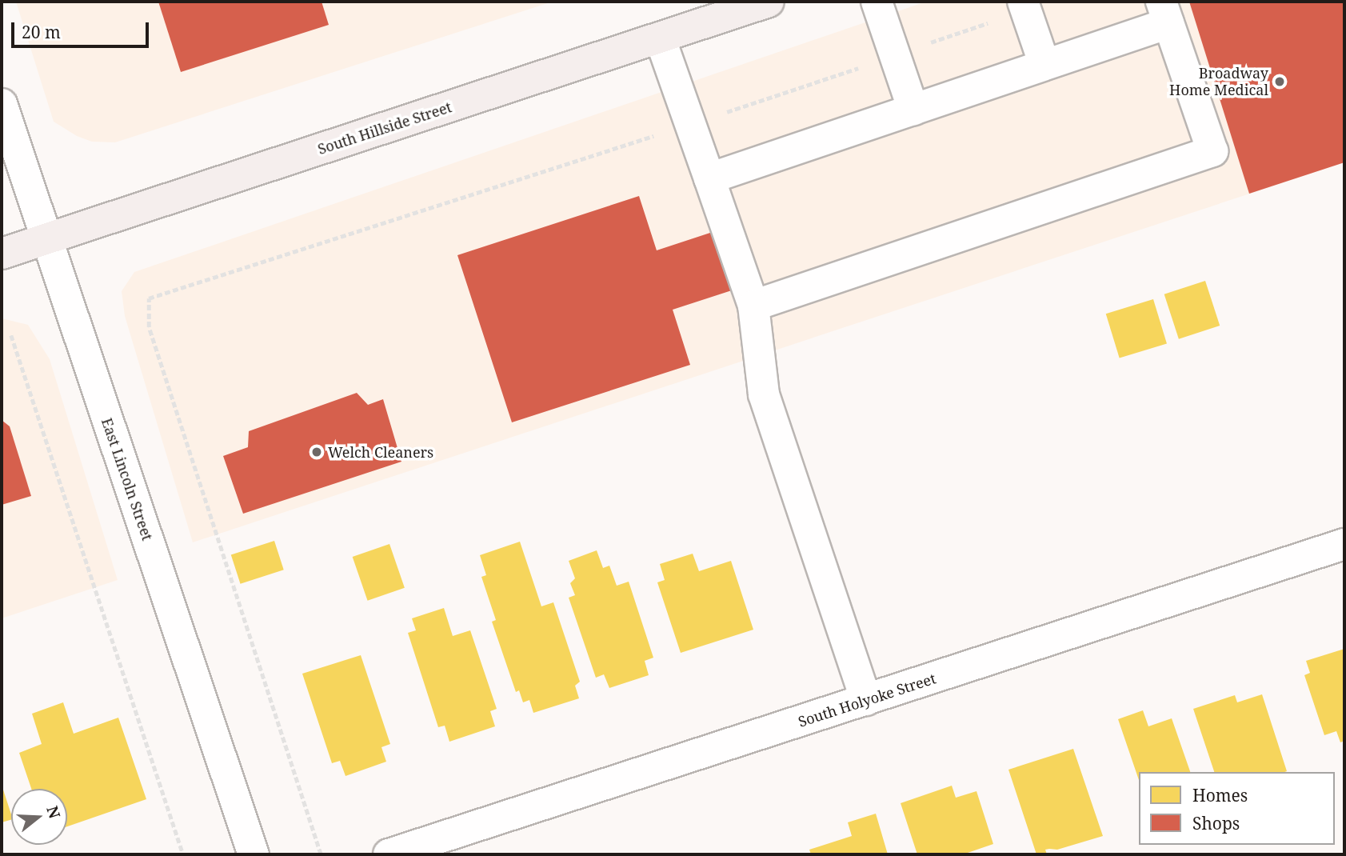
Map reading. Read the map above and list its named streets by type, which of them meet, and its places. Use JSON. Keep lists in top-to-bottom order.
{
  "streets": {
    "main road": ["South Hillside Street"],
    "street": ["East Lincoln Street", "South Holyoke Street"]
  },
  "crossings": [
    ["South Hillside Street", "East Lincoln Street"]
  ],
  "places": ["Broadway Home Medical", "Welch Cleaners"],
  "legend": ["Homes", "Shops"],
  "scale_bar": "20 m",
  "north": "right"
}
